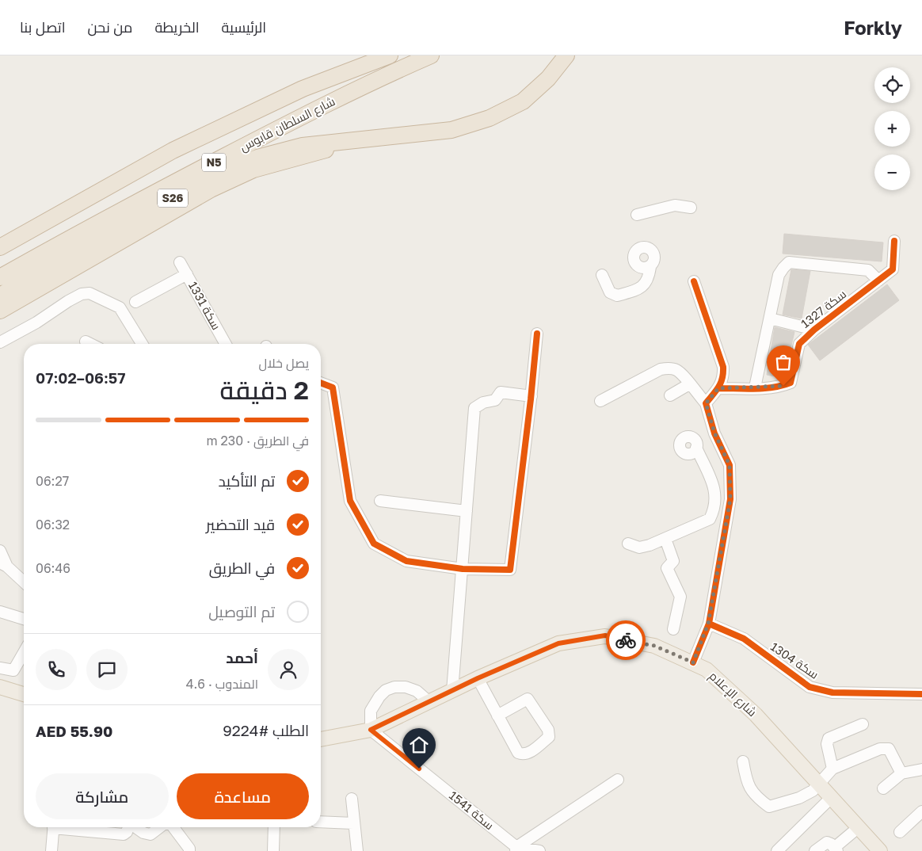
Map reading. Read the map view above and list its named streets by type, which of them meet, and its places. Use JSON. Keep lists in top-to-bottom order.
{
  "streets": {
    "highway": ["شارع السلطان قابوس", "N5", "S26"],
    "main road": ["شارع الإعلام"],
    "street": [
      "سكة 1331",
      "سكة 1327",
      "سكة 1304",
      "سكة 1541"
    ]
  },
  "crossings": [
    ["شارع الإعلام", "سكة 1541"]
  ],
  "page": {
    "header": "Forkly",
    "nav": [
      "الرئيسية",
      "الخريطة",
      "من نحن",
      "اتصل بنا"
    ],
    "map_buttons": ["+", "−"],
    "heading": ["2 دقيقة", "يصل خلال", "06:57–07:02"],
    "panel": [
      "أحمد",
      "المندوب · 4.6",
      "الطلب #9224",
      "AED 55.90"
    ],
    "bar": "في الطريق · 230 m",
    "list": [
      ["تم التأكيد", "06:27"],
      ["قيد التحضير", "06:32"],
      ["في الطريق", "06:46"],
      "تم التوصيل"
    ],
    "buttons": ["مساعدة", "مشاركة"]
  }
}
